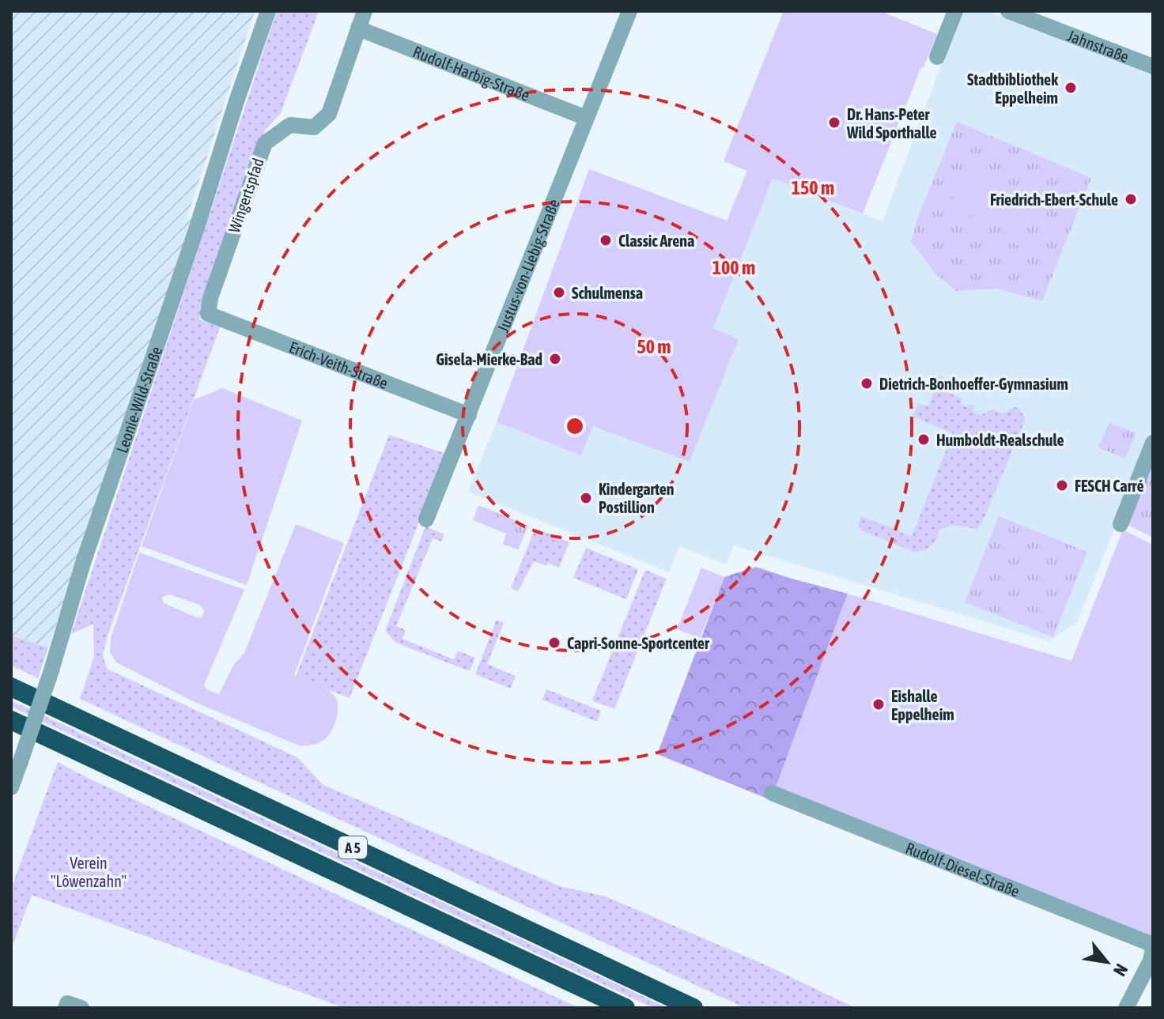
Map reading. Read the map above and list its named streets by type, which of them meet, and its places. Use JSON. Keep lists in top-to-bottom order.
{
  "streets": {
    "highway": ["A 5"],
    "street": [
      "Jahnstraße",
      "Rudolf-Harbig-Straße",
      "Wingertspfad",
      "Justus-von-Liebig-Straße",
      "Erich-Veith-Straße",
      "Leonie-Wild-Straße",
      "Rudolf-Diesel-Straße"
    ]
  },
  "crossings": [
    ["Rudolf-Harbig-Straße", "Wingertspfad"],
    ["Rudolf-Harbig-Straße", "Justus-von-Liebig-Straße"],
    ["Wingertspfad", "Erich-Veith-Straße"],
    ["Justus-von-Liebig-Straße", "Erich-Veith-Straße"]
  ],
  "parks": ["Verein \"Löwenzahn\""],
  "places": [
    "Stadtbibliothek Eppelheim",
    "Dr. Hans-Peter Wild Sporthalle",
    "Friedrich-Ebert-Schule",
    "Classic Arena",
    "Schulmensa",
    "Gisela-Mierke-Bad",
    "Dietrich-Bonhoeffer-Gymnasium",
    "Humboldt-Realschule",
    "FESCH Carré",
    "Kindergarten Postillion",
    "Capri-Sonne-Sportcenter",
    "Eishalle Eppelheim"
  ],
  "north": "bottom right",
  "rings": ["150 m", "100 m", "50 m"]
}
